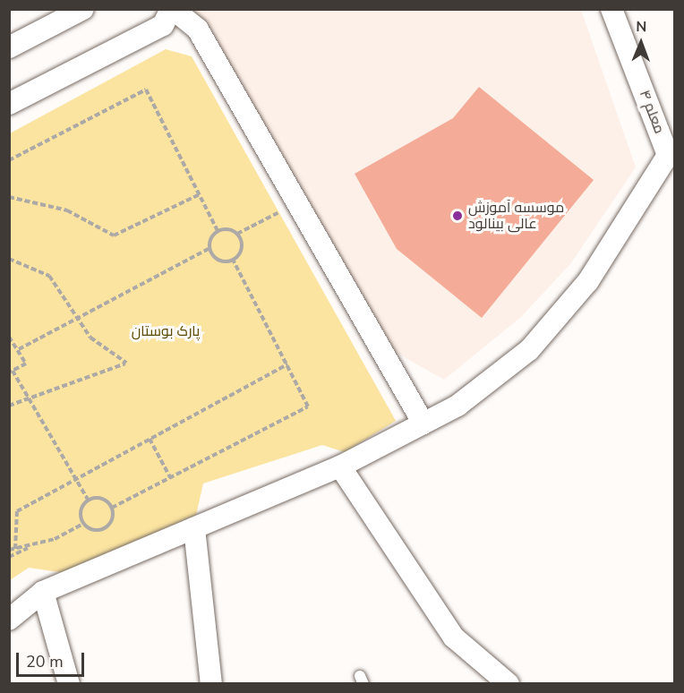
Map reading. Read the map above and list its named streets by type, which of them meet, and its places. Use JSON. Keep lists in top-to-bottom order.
{
  "streets": {
    "street": ["معلم ۴"]
  },
  "parks": ["پارک بوستان"],
  "places": ["موسسه آموزش عالی بینالود"],
  "scale_bar": "20 m",
  "north": "top"
}
